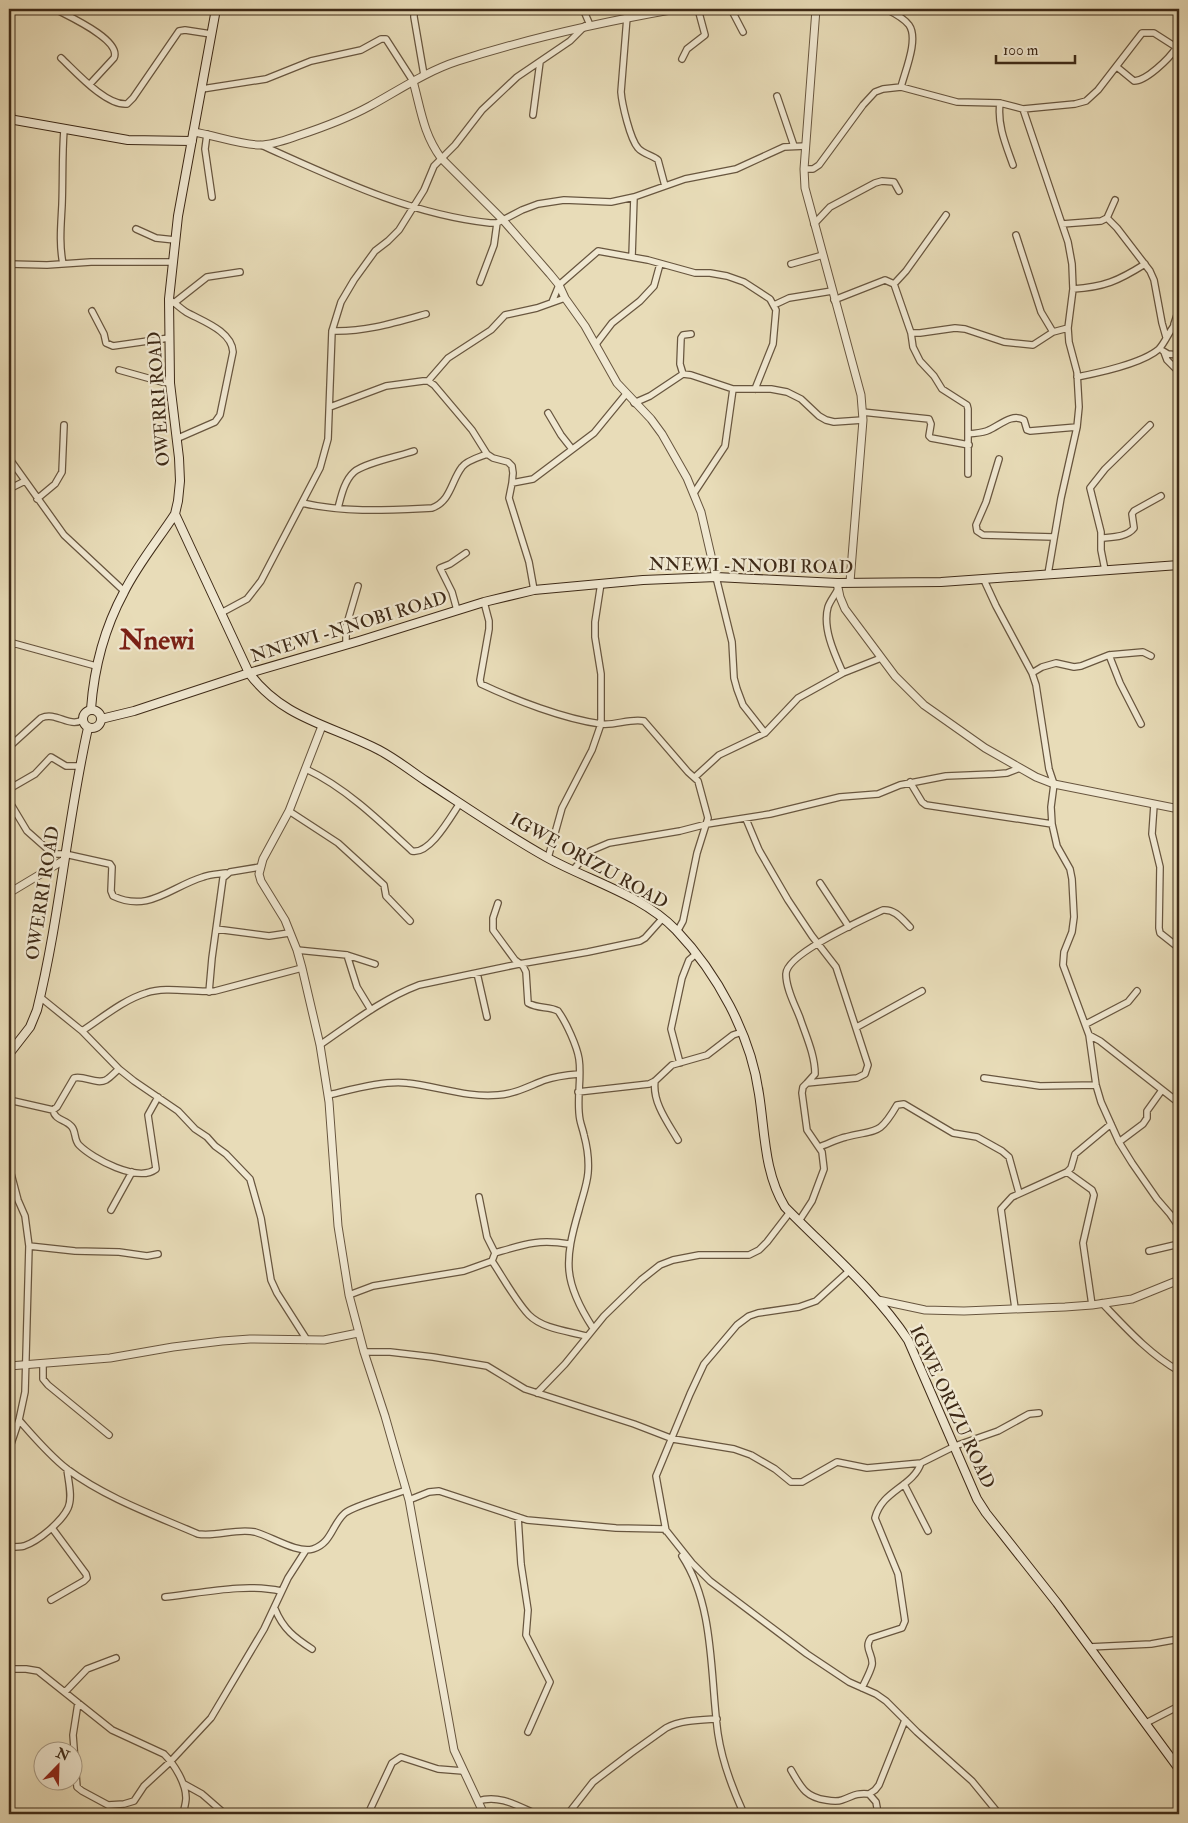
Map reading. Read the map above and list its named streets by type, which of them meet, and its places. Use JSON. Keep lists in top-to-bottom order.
{
  "streets": {
    "main road": ["OWERRI ROAD", "NNEWI -NNOBI ROAD", "IGWE ORIZU ROAD"]
  },
  "crossings": [
    ["OWERRI ROAD", "NNEWI -NNOBI ROAD"],
    ["OWERRI ROAD", "IGWE ORIZU ROAD"],
    ["NNEWI -NNOBI ROAD", "IGWE ORIZU ROAD"]
  ],
  "districts": ["Nnewi"],
  "scale_bar": "100 m",
  "north": "top right"
}
